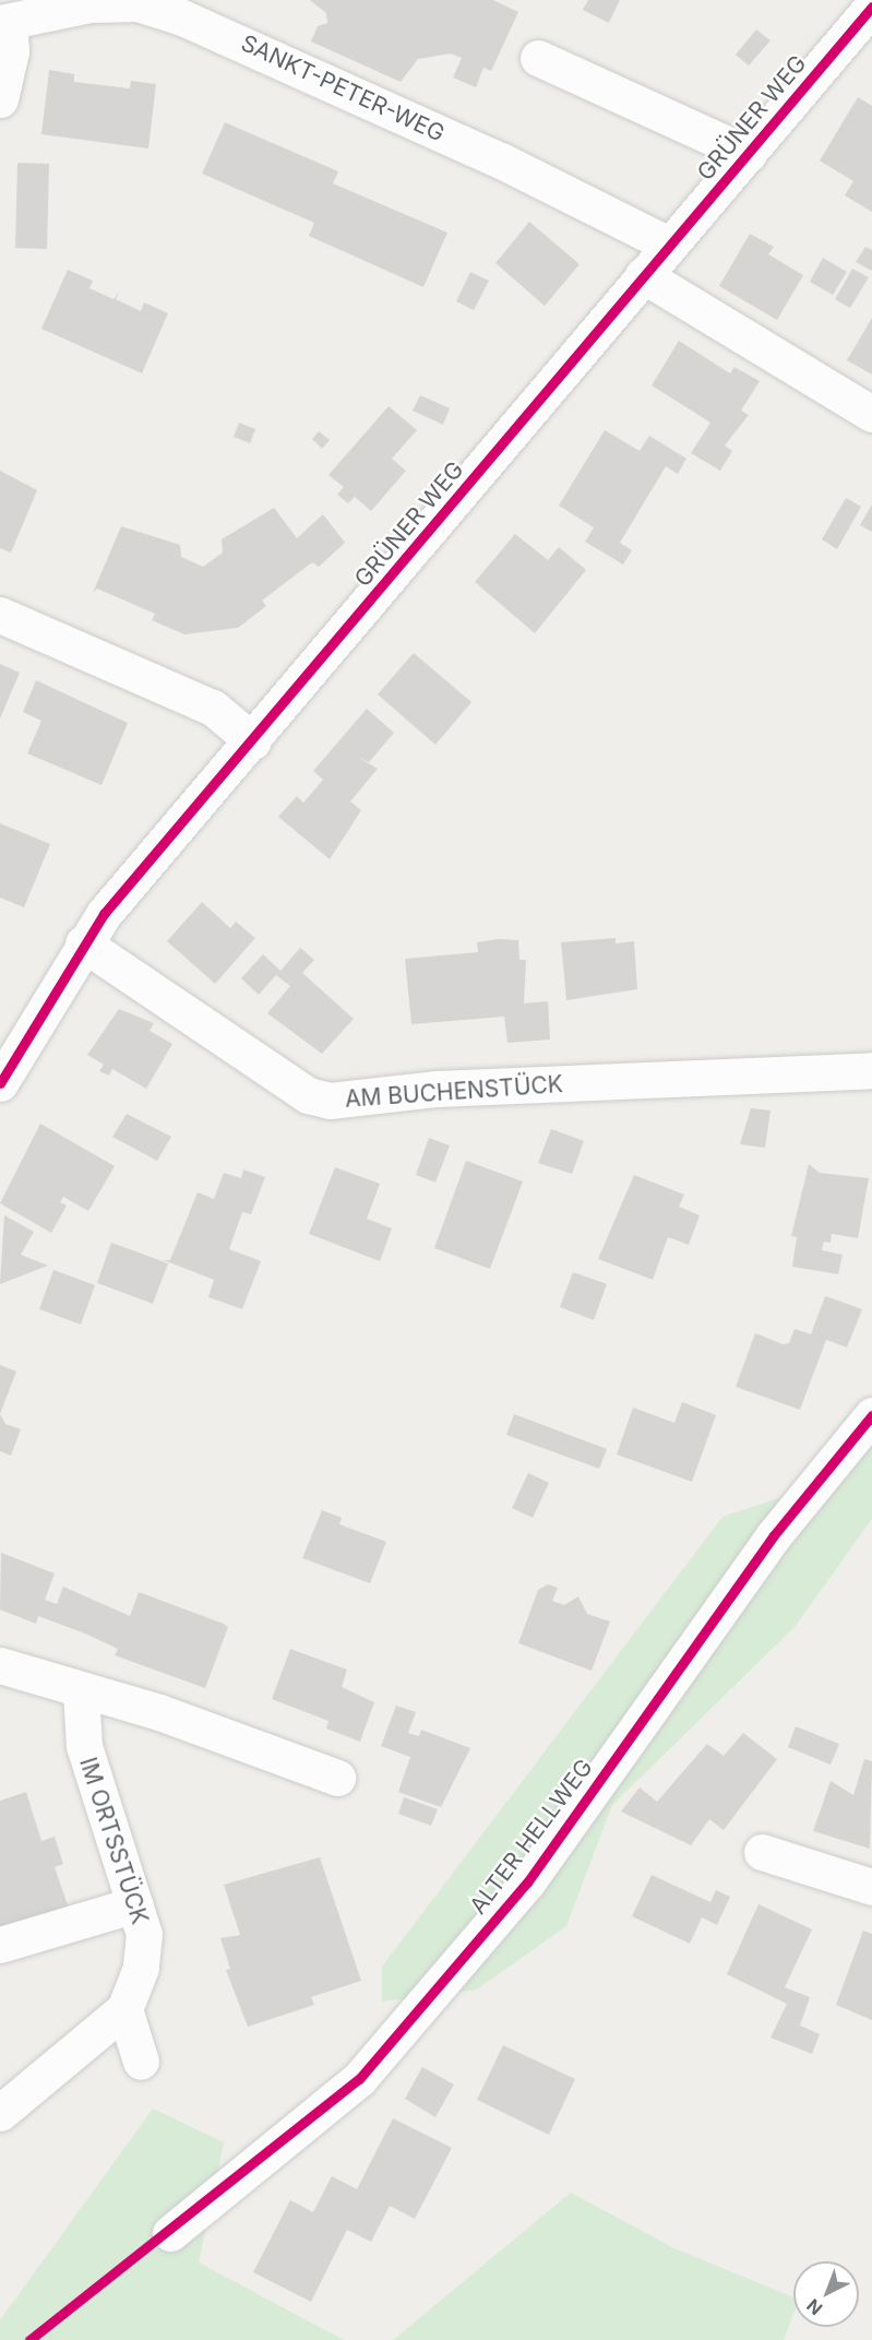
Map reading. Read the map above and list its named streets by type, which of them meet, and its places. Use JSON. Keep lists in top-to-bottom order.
{
  "streets": {
    "street": [
      "SANKT-PETER-WEG",
      "GRÜNER WEG",
      "AM BUCHENSTÜCK",
      "ALTER HELLWEG",
      "IM ORTSSTÜCK"
    ]
  },
  "crossings": [
    ["SANKT-PETER-WEG", "GRÜNER WEG"],
    ["GRÜNER WEG", "AM BUCHENSTÜCK"]
  ],
  "north": "bottom left"
}
